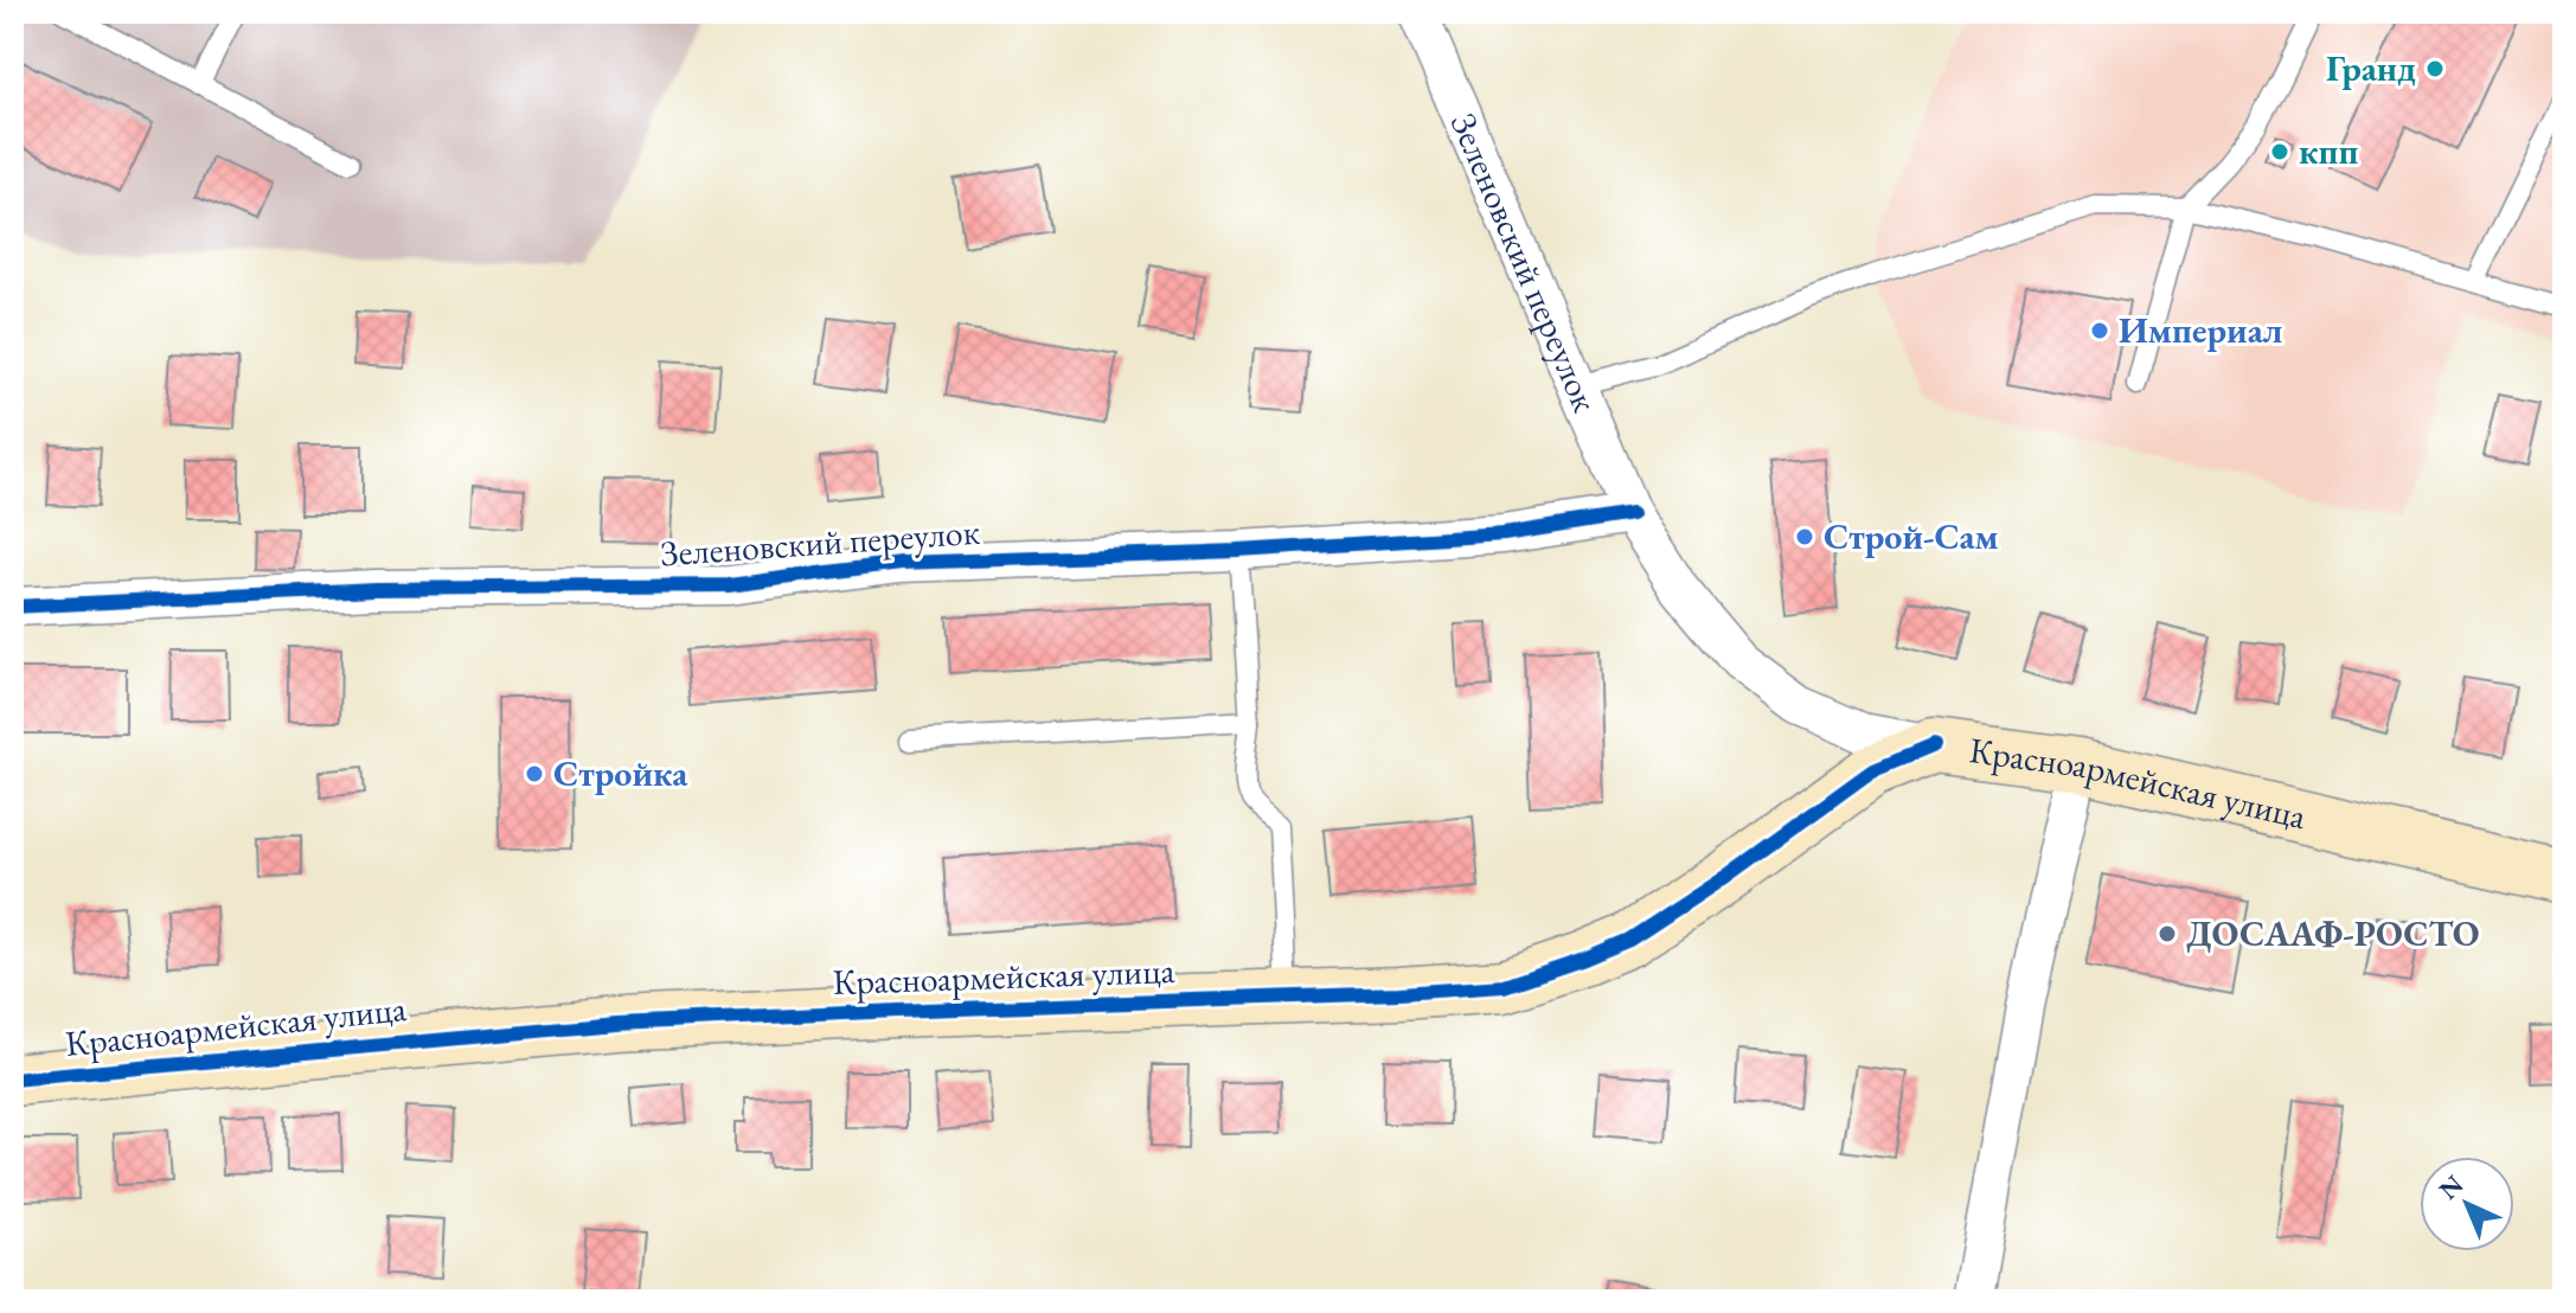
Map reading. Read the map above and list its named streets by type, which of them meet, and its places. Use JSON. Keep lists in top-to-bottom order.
{
  "streets": {
    "street": ["Зеленовский переулок", "Красноармейская улица"]
  },
  "crossings": [
    ["Зеленовский переулок", "Красноармейская улица"]
  ],
  "places": [
    "Гранд",
    "кпп",
    "Империал",
    "Строй-Сам",
    "Стройка",
    "ДОСААФ-РОСТО"
  ],
  "north": "top left"
}
